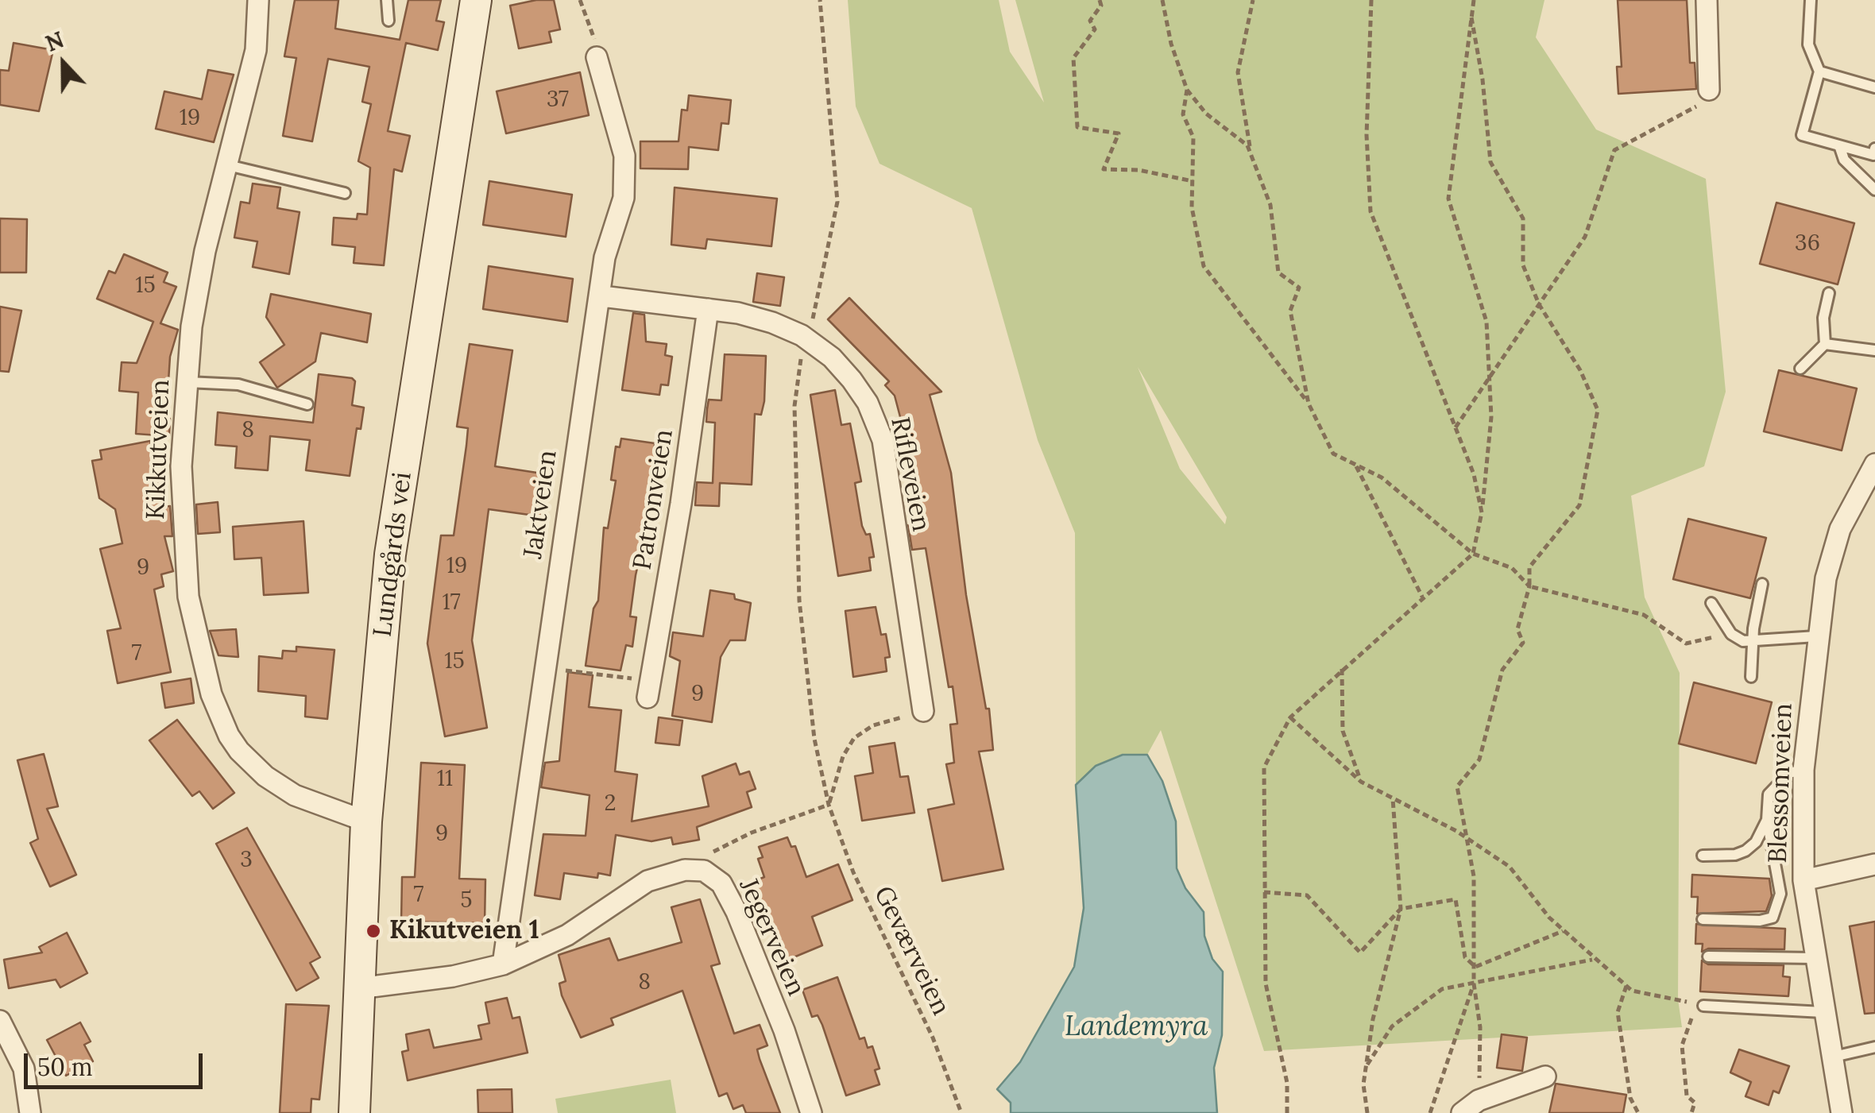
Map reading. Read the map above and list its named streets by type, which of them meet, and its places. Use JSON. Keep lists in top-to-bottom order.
{
  "streets": {
    "street": [
      "Kikkutveien",
      "Rifleveien",
      "Patronveien",
      "Jaktveien",
      "Lundgårds vei",
      "Blessomveien",
      "Jegerveien"
    ],
    "path": ["Geværveien"]
  },
  "crossings": [
    ["Kikkutveien", "Lundgårds vei"],
    ["Rifleveien", "Patronveien"],
    ["Rifleveien", "Jaktveien"],
    ["Jaktveien", "Jegerveien"],
    ["Lundgårds vei", "Jegerveien"]
  ],
  "water": ["Landemyra"],
  "places": ["Kikutveien 1"],
  "house_numbers": [
    "37",
    "19",
    "36",
    "15",
    "8",
    "19",
    "9",
    "17",
    "7",
    "15",
    "9",
    "11",
    "2",
    "9",
    "3",
    "7",
    "5",
    "8"
  ],
  "scale_bar": "50 m",
  "north": "top"
}
